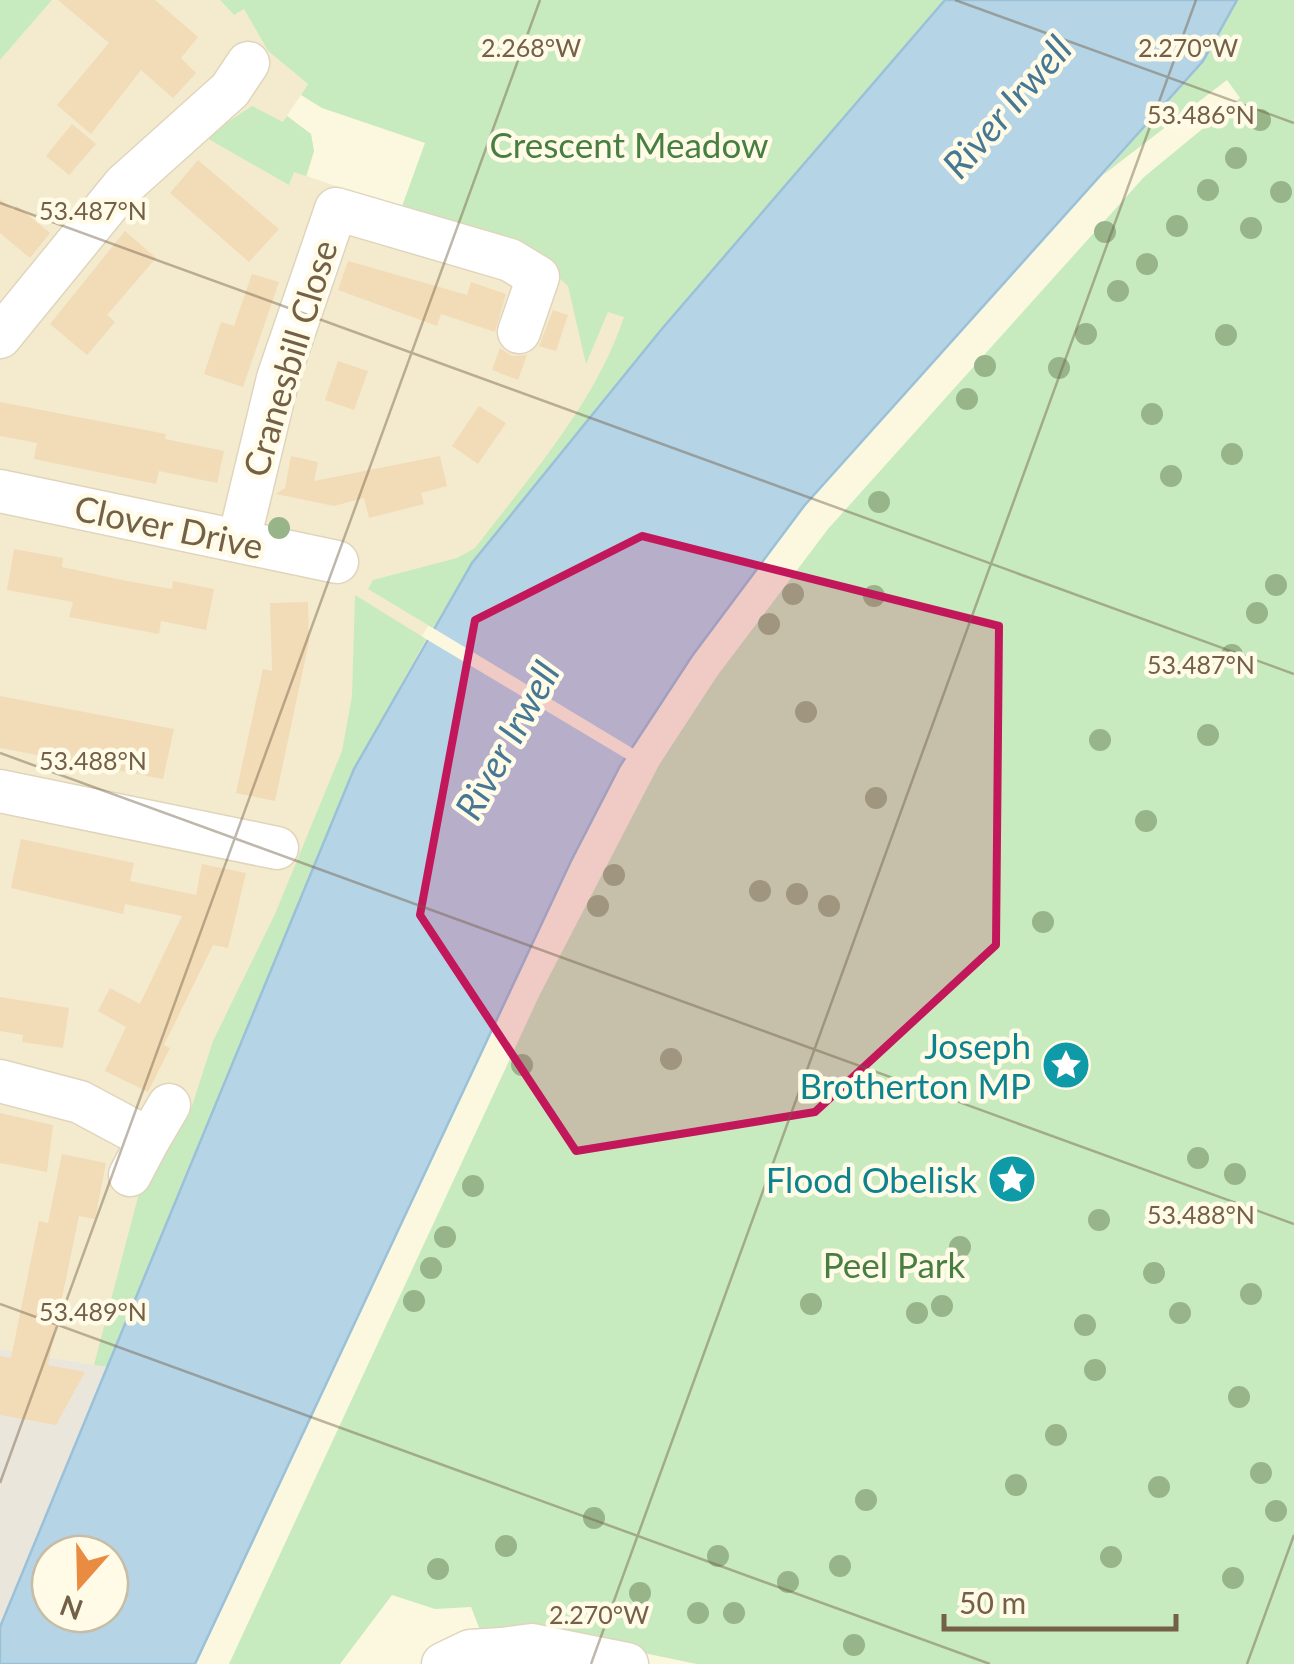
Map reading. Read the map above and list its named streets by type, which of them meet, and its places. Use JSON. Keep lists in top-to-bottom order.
{
  "streets": {
    "street": ["Cranesbill Close", "Clover Drive"]
  },
  "crossings": [
    ["Cranesbill Close", "Clover Drive"]
  ],
  "water": ["River Irwell"],
  "parks": ["Crescent Meadow", "Peel Park"],
  "places": {
    "place": ["Joseph Brotherton MP", "Flood Obelisk"]
  },
  "scale_bar": "50 m",
  "north": "bottom",
  "coordinates": [
    "2.268°W",
    "2.270°W",
    "53.486°N",
    "53.487°N",
    "53.488°N",
    "53.489°N"
  ]
}
